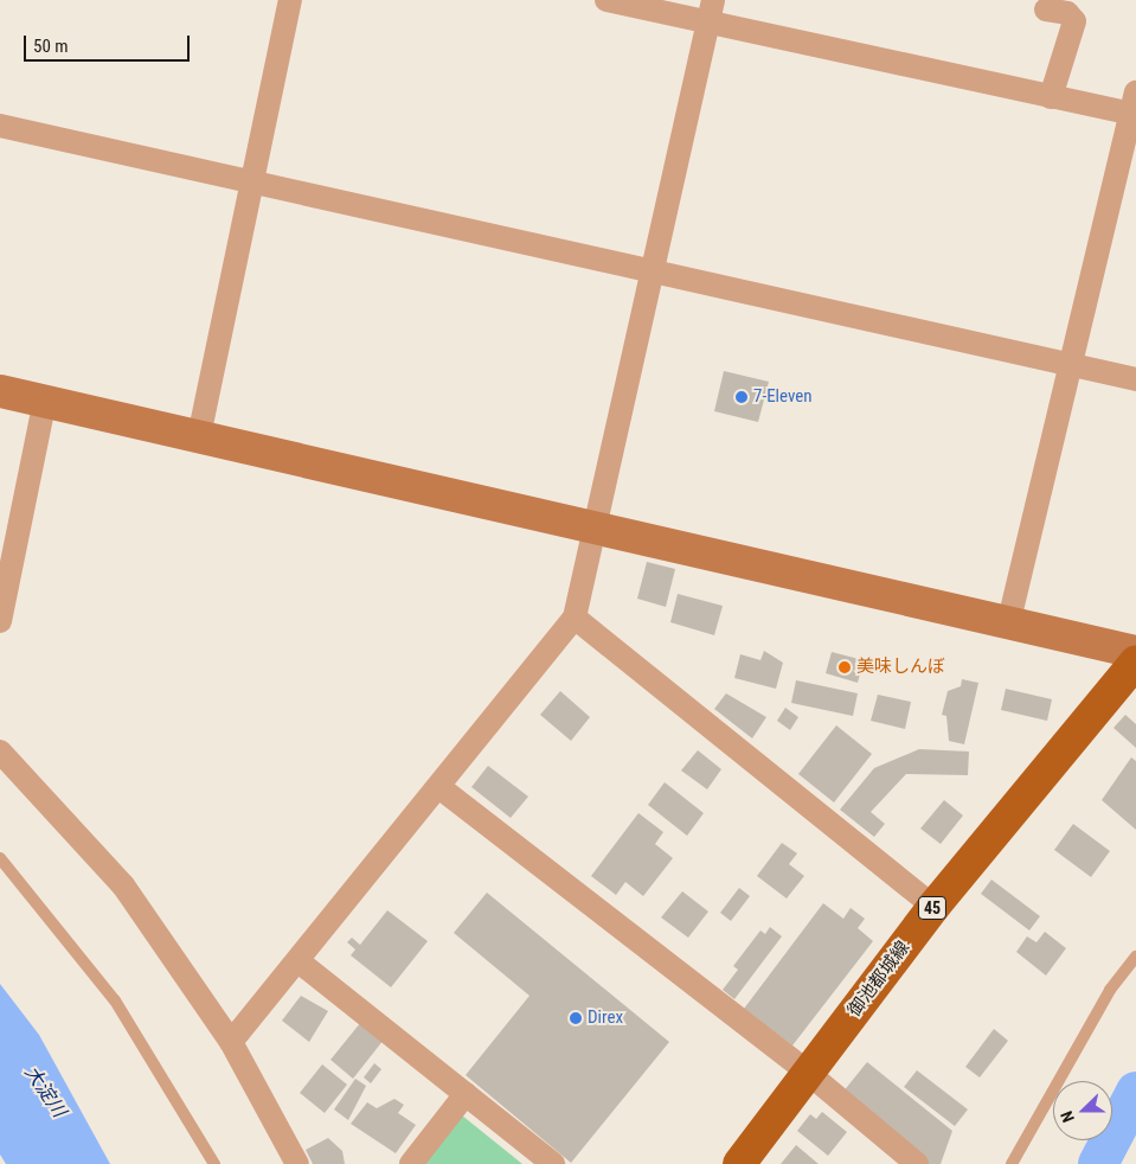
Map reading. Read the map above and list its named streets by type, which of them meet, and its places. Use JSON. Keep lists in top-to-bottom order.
{
  "streets": {
    "main road": ["45", "御池都城線"]
  },
  "water": ["大淀川"],
  "places": ["7-Eleven", "美味しんぼ", "Direx"],
  "scale_bar": "50 m",
  "north": "left"
}
